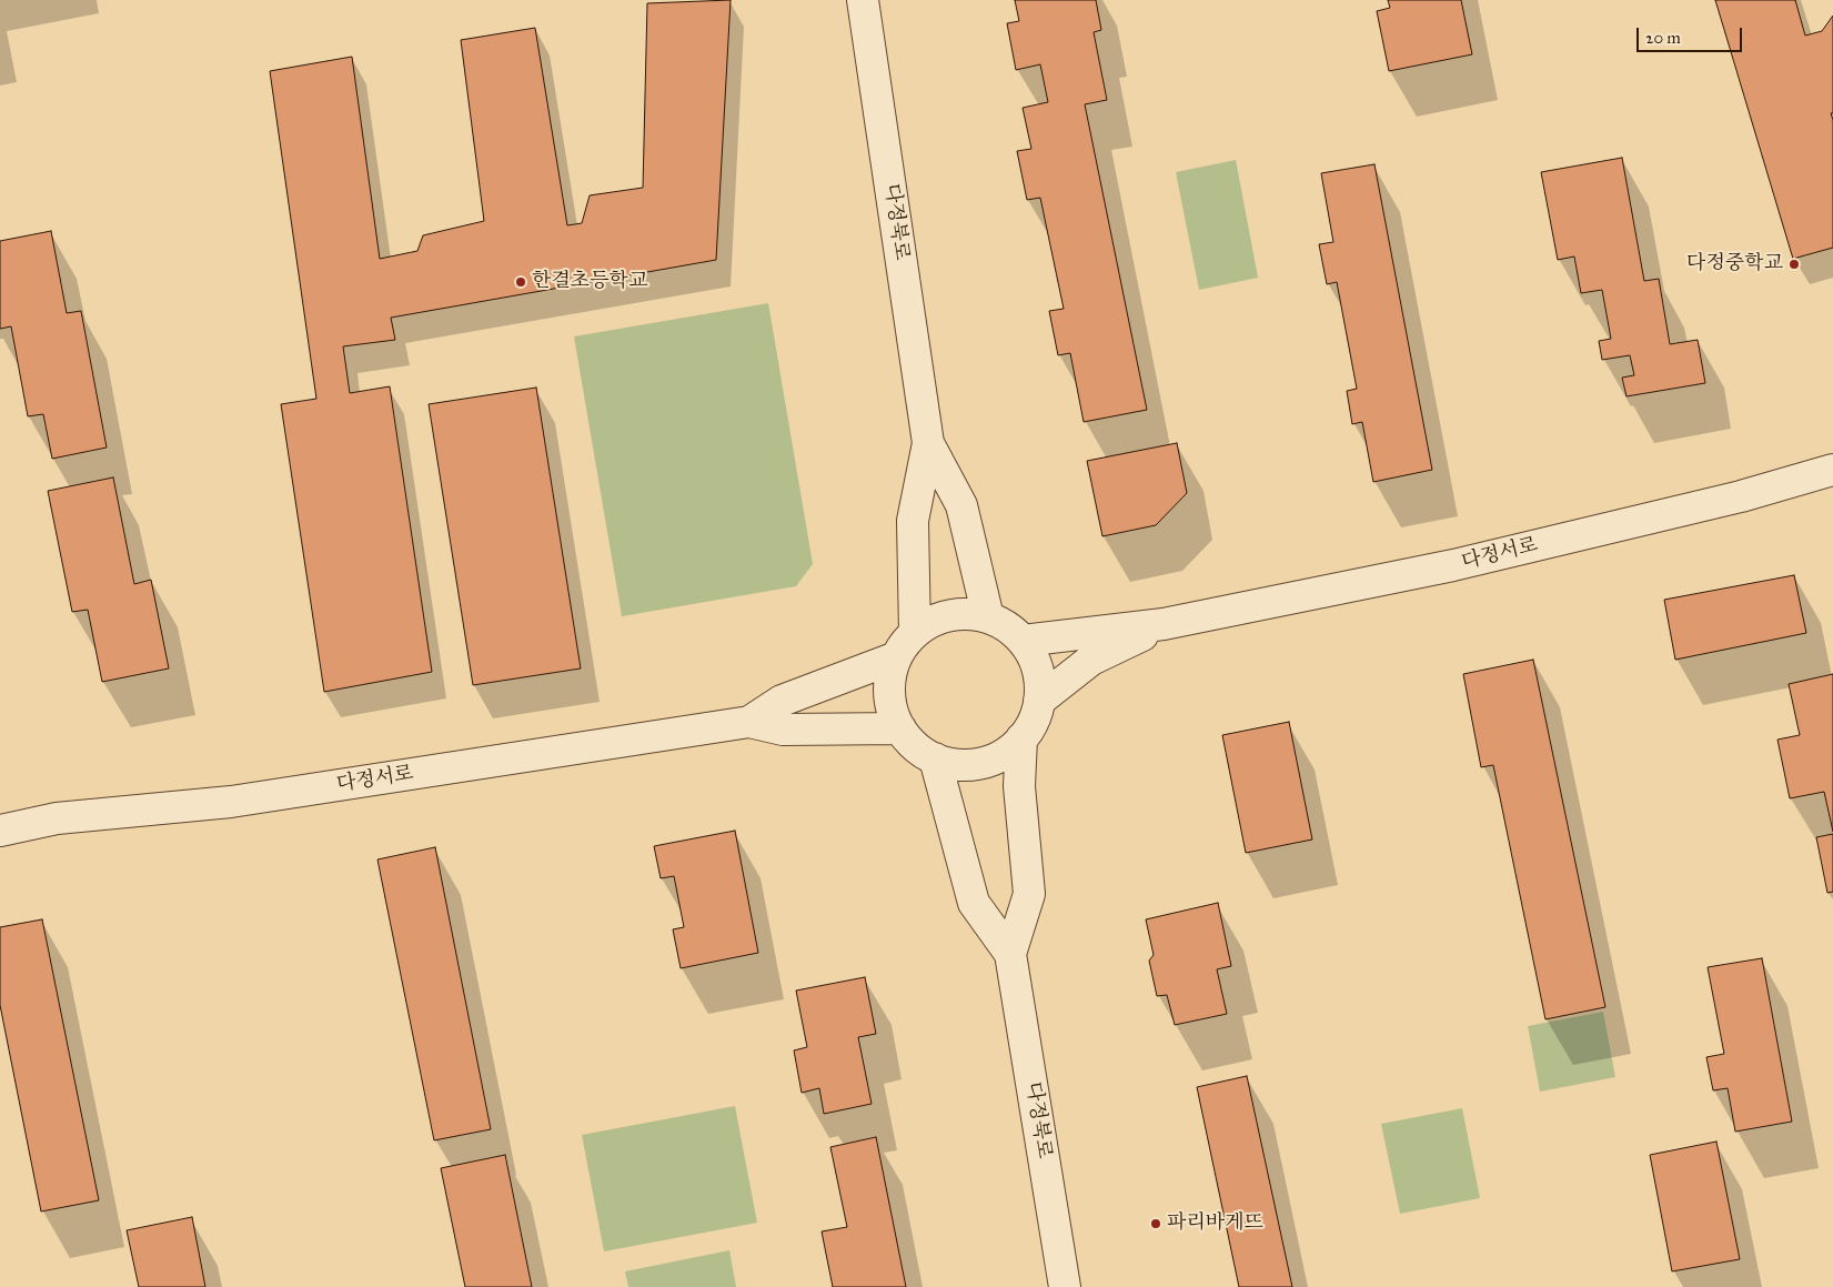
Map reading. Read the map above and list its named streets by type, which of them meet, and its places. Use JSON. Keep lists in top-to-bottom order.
{
  "streets": {
    "street": ["다정북로", "다정서로"]
  },
  "places": ["다정중학교", "한결초등학교", "파리바게뜨"],
  "scale_bar": "20 m"
}
